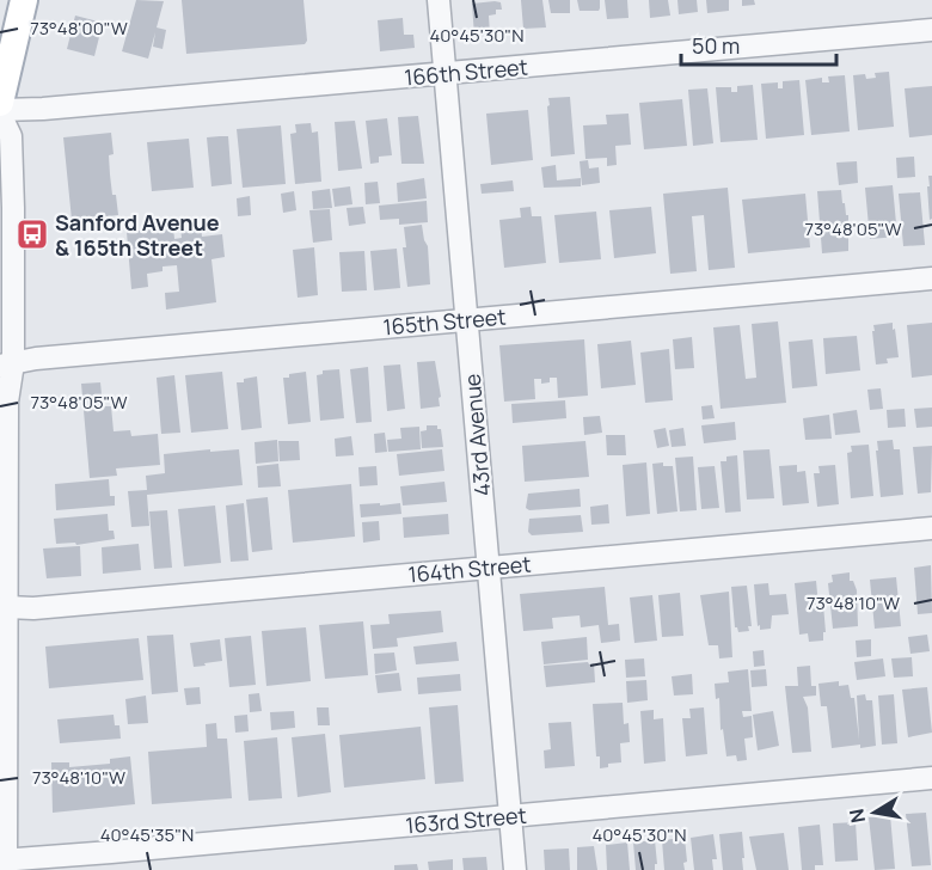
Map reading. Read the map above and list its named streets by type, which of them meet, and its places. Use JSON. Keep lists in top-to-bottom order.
{
  "streets": {
    "street": [
      "166th Street",
      "165th Street",
      "43rd Avenue",
      "164th Street",
      "163rd Street"
    ]
  },
  "crossings": [
    ["166th Street", "43rd Avenue"],
    ["165th Street", "43rd Avenue"],
    ["43rd Avenue", "164th Street"],
    ["43rd Avenue", "163rd Street"]
  ],
  "places": {
    "bus stop": ["Sanford Avenue & 165th Street"]
  },
  "scale_bar": "50 m",
  "north": "left",
  "coordinates": [
    "73°48'00\"W",
    "40°45'30\"N",
    "73°48'05\"W",
    "73°48'10\"W",
    "40°45'35\"N"
  ]
}
